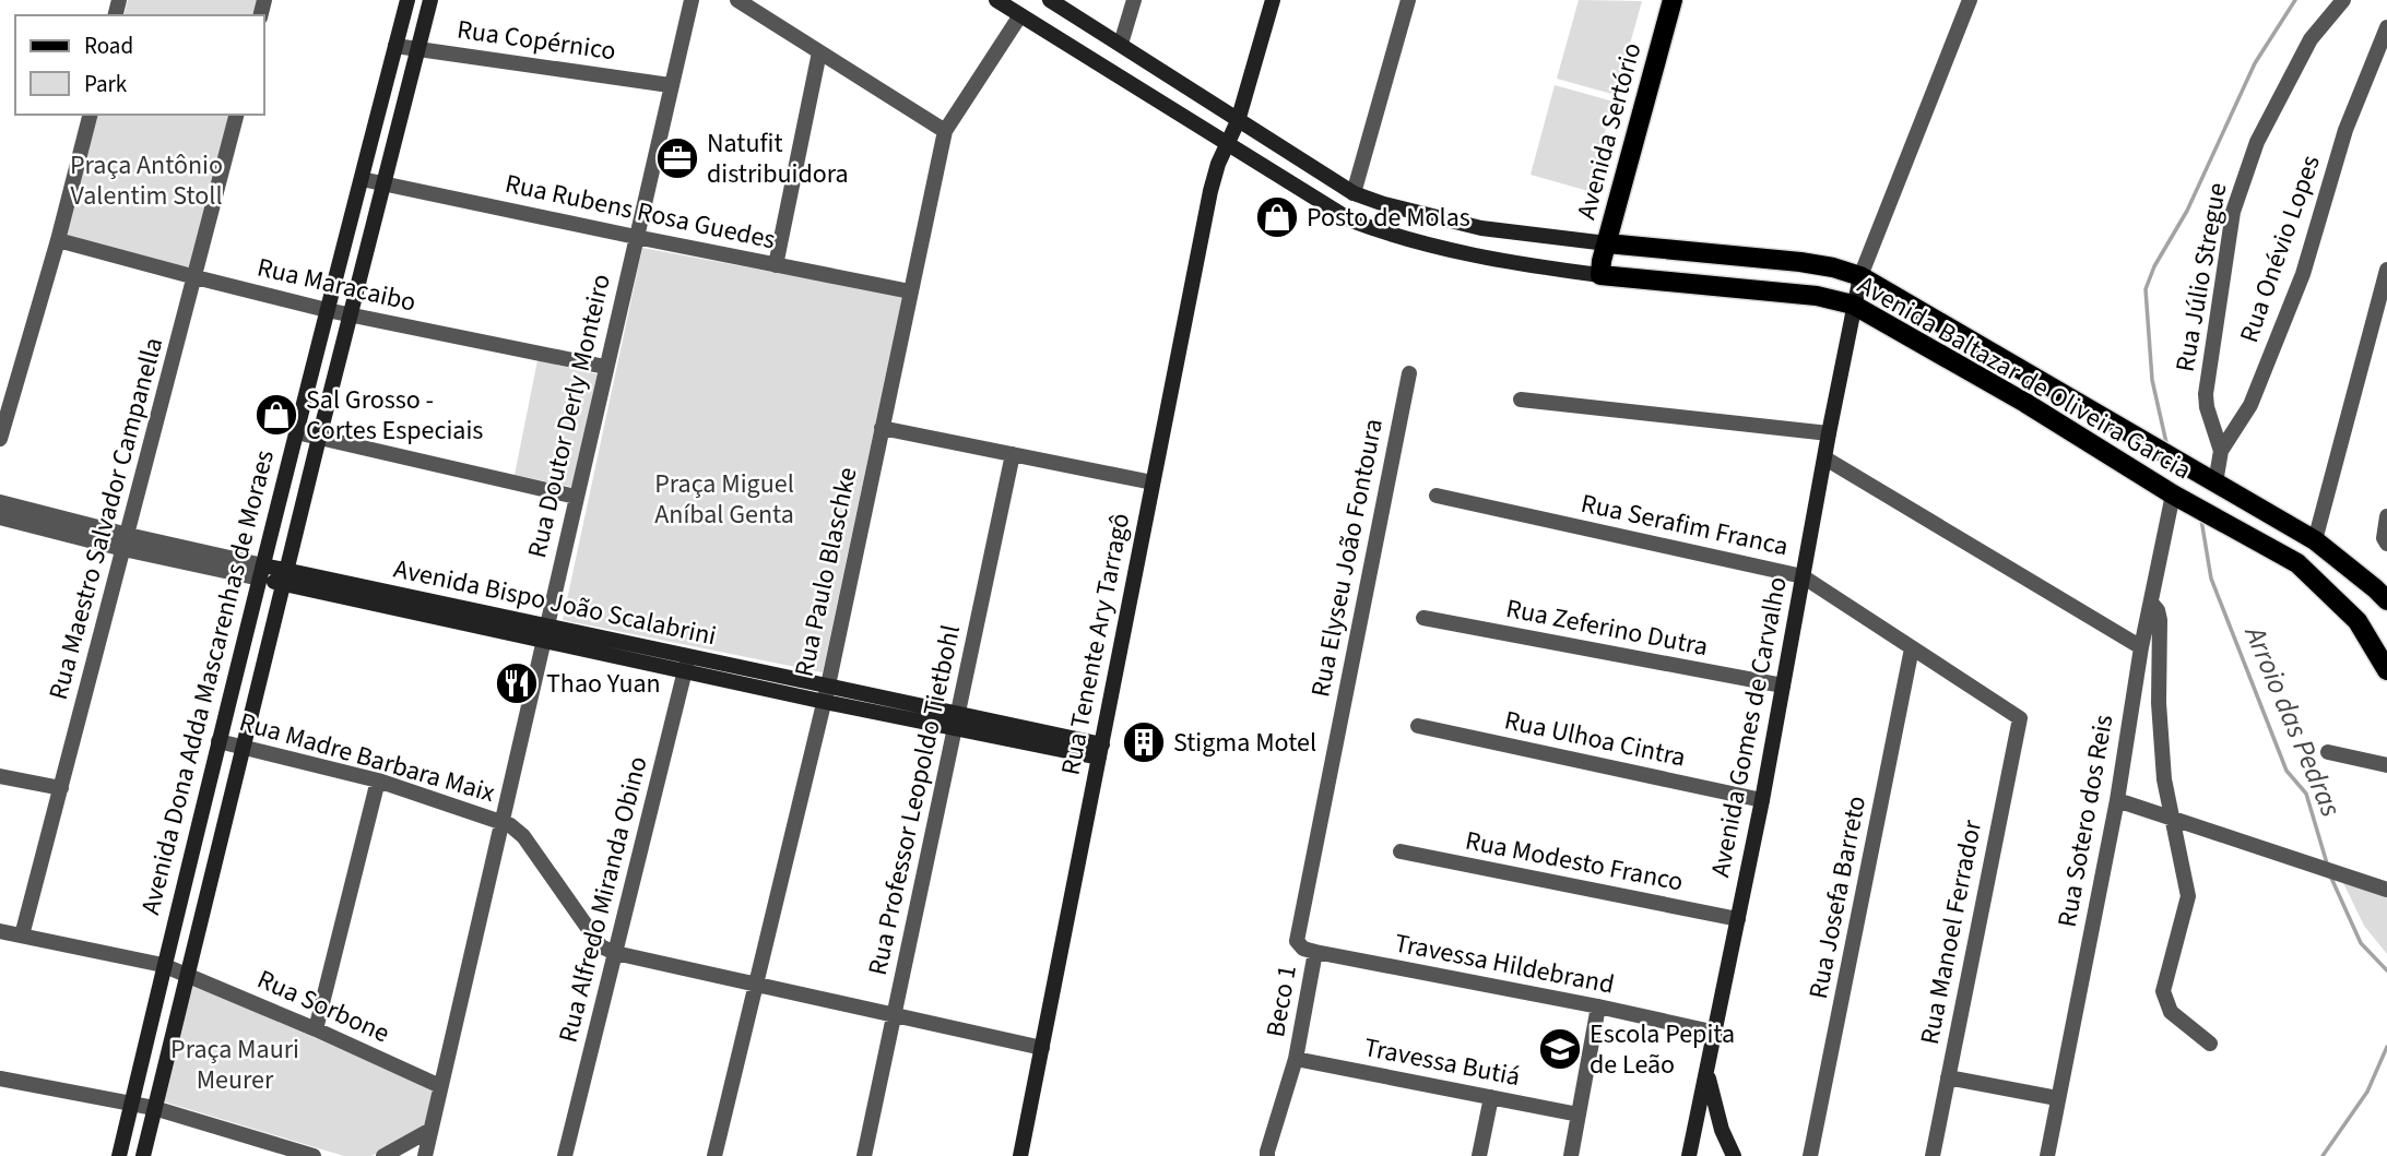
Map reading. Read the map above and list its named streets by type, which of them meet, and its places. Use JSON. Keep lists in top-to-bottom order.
{
  "streets": {
    "main road": [
      "Avenida Sertório",
      "Avenida Baltazar de Oliveira Garcia",
      "Avenida Bispo João Scalabrini",
      "Rua Tenente Ary Tarragô",
      "Avenida Dona Adda Mascarenhas de Moraes",
      "Avenida Gomes de Carvalho"
    ],
    "street": [
      "Rua Copérnico",
      "Rua Rubens Rosa Guedes",
      "Rua Onévio Lopes",
      "Rua Júlio Stregue",
      "Rua Maracaibo",
      "Rua Doutor Derly Monteiro",
      "Rua Maestro Salvador Campanella",
      "Rua Serafim Franca",
      "Rua Elyseu João Fontoura",
      "Rua Paulo Blaschke",
      "Rua Zeferino Dutra",
      "Rua Ulhoa Cintra",
      "Rua Madre Barbara Maix",
      "Rua Professor Leopoldo Tietbohl",
      "Rua Sotero dos Reis",
      "Rua Modesto Franco",
      "Rua Josefa Barreto",
      "Rua Alfredo Miranda Obino",
      "Rua Manoel Ferrador",
      "Travessa Hildebrand",
      "Beco 1",
      "Rua Sorbone",
      "Travessa Butiá"
    ]
  },
  "crossings": [
    ["Rua Copérnico", "Rua Doutor Derly Monteiro"],
    ["Rua Copérnico", "Avenida Dona Adda Mascarenhas de Moraes"],
    ["Avenida Sertório", "Avenida Baltazar de Oliveira Garcia"],
    ["Rua Rubens Rosa Guedes", "Rua Doutor Derly Monteiro"],
    ["Rua Rubens Rosa Guedes", "Rua Paulo Blaschke"],
    ["Rua Rubens Rosa Guedes", "Avenida Dona Adda Mascarenhas de Moraes"],
    ["Rua Onévio Lopes", "Rua Júlio Stregue"],
    ["Rua Onévio Lopes", "Avenida Baltazar de Oliveira Garcia"],
    ["Rua Maracaibo", "Rua Doutor Derly Monteiro"],
    ["Rua Maracaibo", "Rua Maestro Salvador Campanella"],
    ["Rua Maracaibo", "Avenida Dona Adda Mascarenhas de Moraes"],
    ["Avenida Baltazar de Oliveira Garcia", "Rua Paulo Blaschke"],
    ["Avenida Baltazar de Oliveira Garcia", "Rua Tenente Ary Tarragô"],
    ["Avenida Baltazar de Oliveira Garcia", "Avenida Gomes de Carvalho"],
    ["Avenida Baltazar de Oliveira Garcia", "Rua Sotero dos Reis"],
    ["Rua Doutor Derly Monteiro", "Avenida Bispo João Scalabrini"],
    ["Rua Doutor Derly Monteiro", "Rua Madre Barbara Maix"],
    ["Rua Doutor Derly Monteiro", "Rua Sorbone"],
    ["Rua Maestro Salvador Campanella", "Avenida Bispo João Scalabrini"],
    ["Rua Maestro Salvador Campanella", "Rua Sorbone"],
    ["Rua Serafim Franca", "Avenida Gomes de Carvalho"],
    ["Rua Serafim Franca", "Rua Josefa Barreto"],
    ["Rua Serafim Franca", "Rua Manoel Ferrador"],
    ["Rua Elyseu João Fontoura", "Travessa Hildebrand"],
    ["Rua Elyseu João Fontoura", "Beco 1"],
    ["Rua Paulo Blaschke", "Avenida Bispo João Scalabrini"],
    ["Avenida Bispo João Scalabrini", "Rua Tenente Ary Tarragô"],
    ["Avenida Bispo João Scalabrini", "Avenida Dona Adda Mascarenhas de Moraes"],
    ["Avenida Bispo João Scalabrini", "Rua Professor Leopoldo Tietbohl"],
    ["Avenida Bispo João Scalabrini", "Rua Alfredo Miranda Obino"],
    ["Rua Zeferino Dutra", "Avenida Gomes de Carvalho"],
    ["Avenida Dona Adda Mascarenhas de Moraes", "Rua Madre Barbara Maix"],
    ["Avenida Dona Adda Mascarenhas de Moraes", "Rua Sorbone"],
    ["Avenida Gomes de Carvalho", "Rua Ulhoa Cintra"],
    ["Avenida Gomes de Carvalho", "Rua Modesto Franco"],
    ["Avenida Gomes de Carvalho", "Travessa Hildebrand"],
    ["Rua Madre Barbara Maix", "Rua Alfredo Miranda Obino"],
    ["Travessa Hildebrand", "Beco 1"],
    ["Beco 1", "Travessa Butiá"]
  ],
  "water": ["Arroio das Pedras"],
  "parks": ["Praça Antônio Valentim Stoll", "Praça Miguel Aníbal Genta", "Praça Mauri Meurer"],
  "places": {
    "office": ["Natufit distribuidora"],
    "shop": ["Posto de Molas", "Sal Grosso - Cortes Especiais"],
    "restaurant": ["Thao Yuan"],
    "building": ["Stigma Motel"],
    "school or university": ["Escola Pepita de Leão"]
  },
  "legend": ["Road", "Park"]
}
